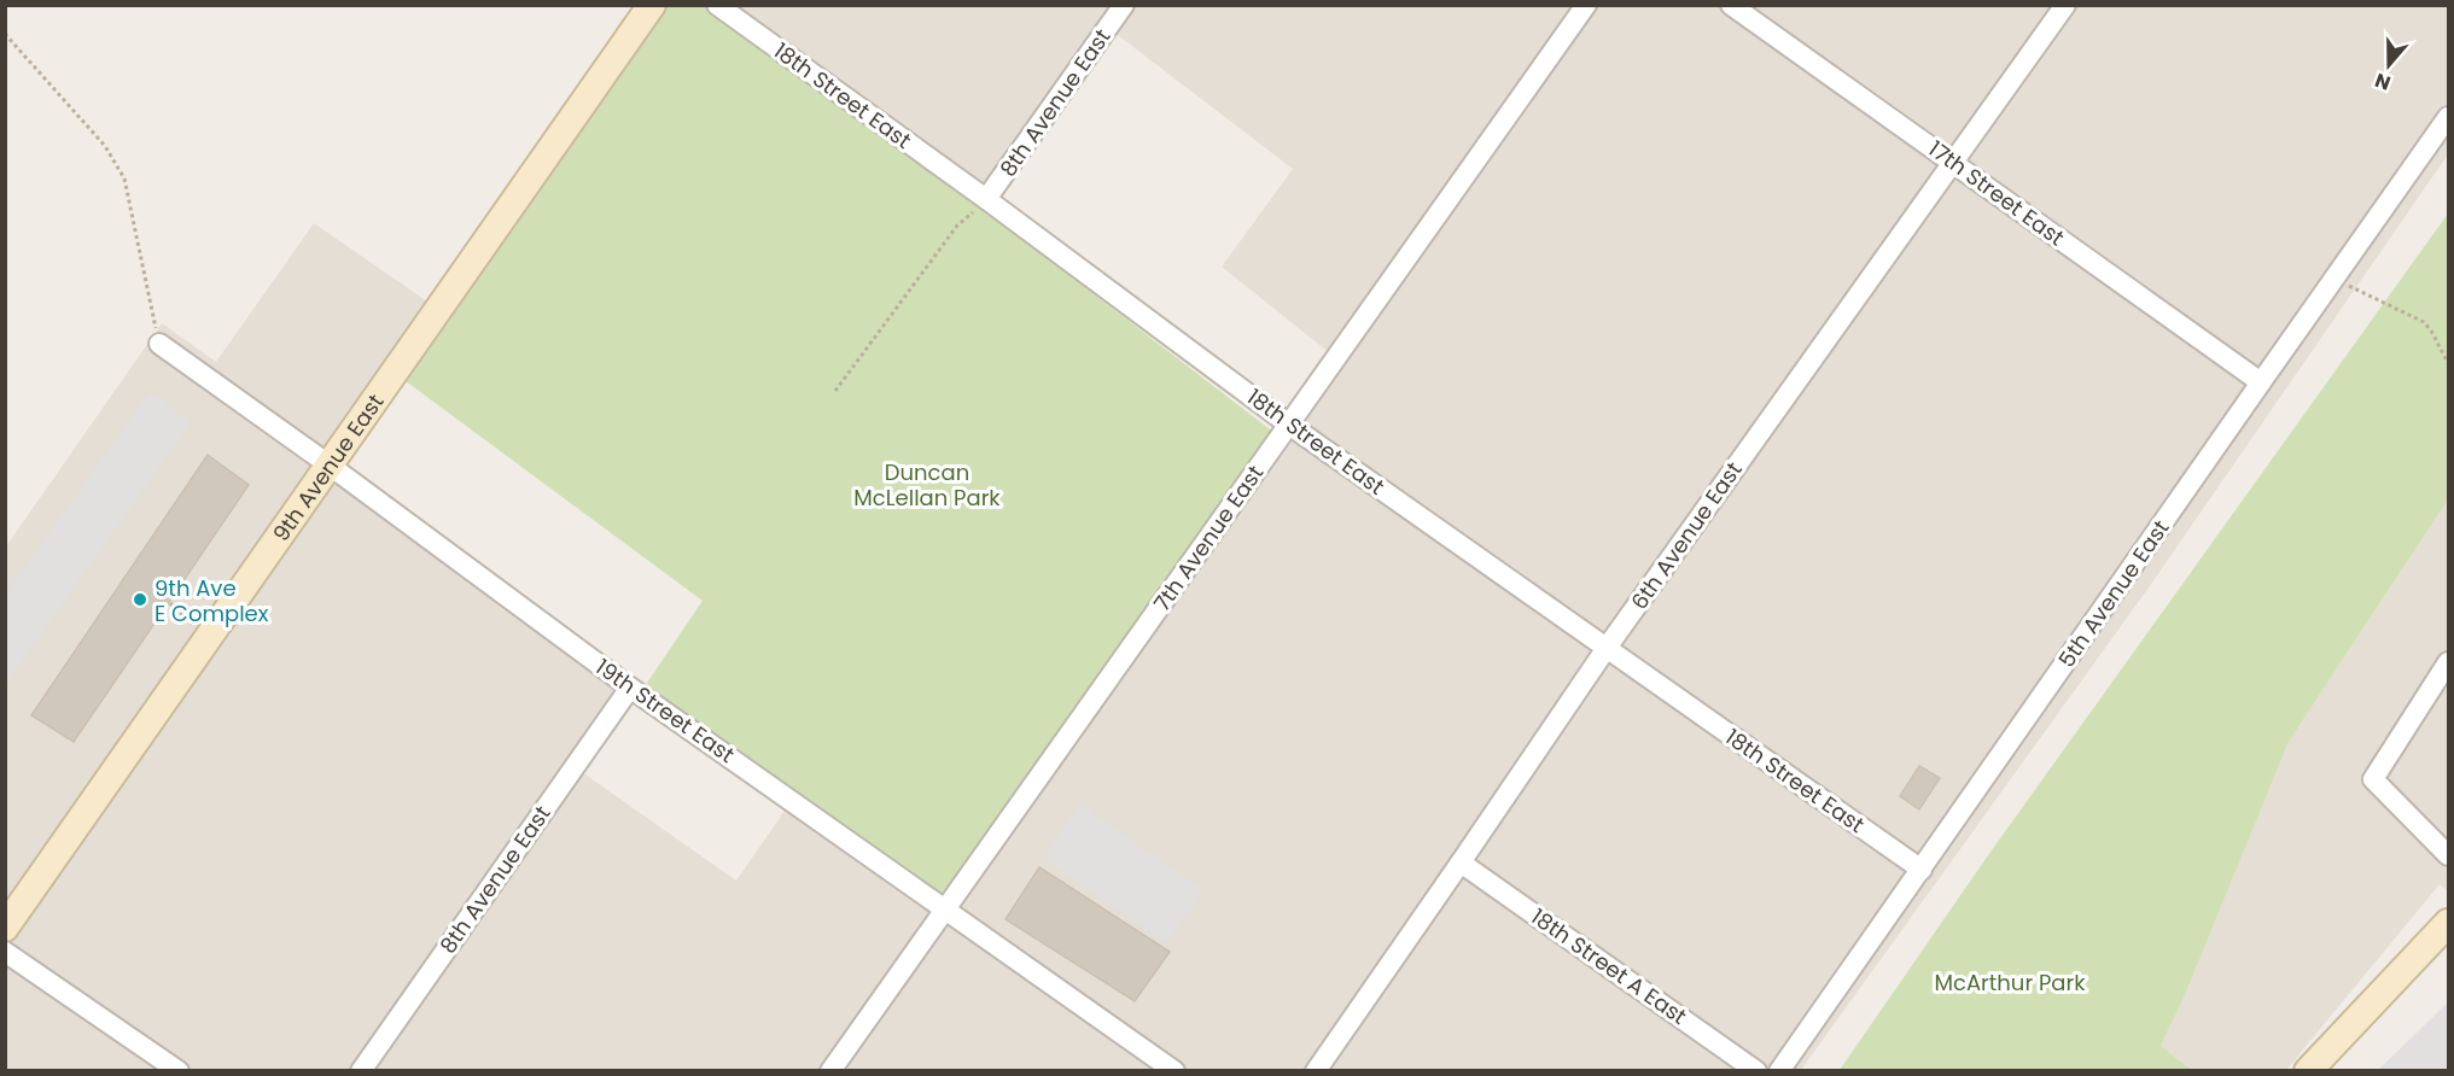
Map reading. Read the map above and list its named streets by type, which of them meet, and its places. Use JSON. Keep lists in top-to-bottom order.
{
  "streets": {
    "street": [
      "18th Street East",
      "8th Avenue East",
      "17th Street East",
      "9th Avenue East",
      "6th Avenue East",
      "7th Avenue East",
      "5th Avenue East",
      "19th Street East",
      "18th Street A East"
    ]
  },
  "crossings": [
    ["18th Street East", "8th Avenue East"],
    ["18th Street East", "6th Avenue East"],
    ["18th Street East", "7th Avenue East"],
    ["18th Street East", "5th Avenue East"],
    ["8th Avenue East", "19th Street East"],
    ["17th Street East", "6th Avenue East"],
    ["17th Street East", "5th Avenue East"],
    ["9th Avenue East", "19th Street East"],
    ["6th Avenue East", "18th Street A East"],
    ["7th Avenue East", "19th Street East"]
  ],
  "parks": ["Duncan McLellan Park", "McArthur Park"],
  "places": ["9th Ave E Complex"],
  "north": "bottom"
}
